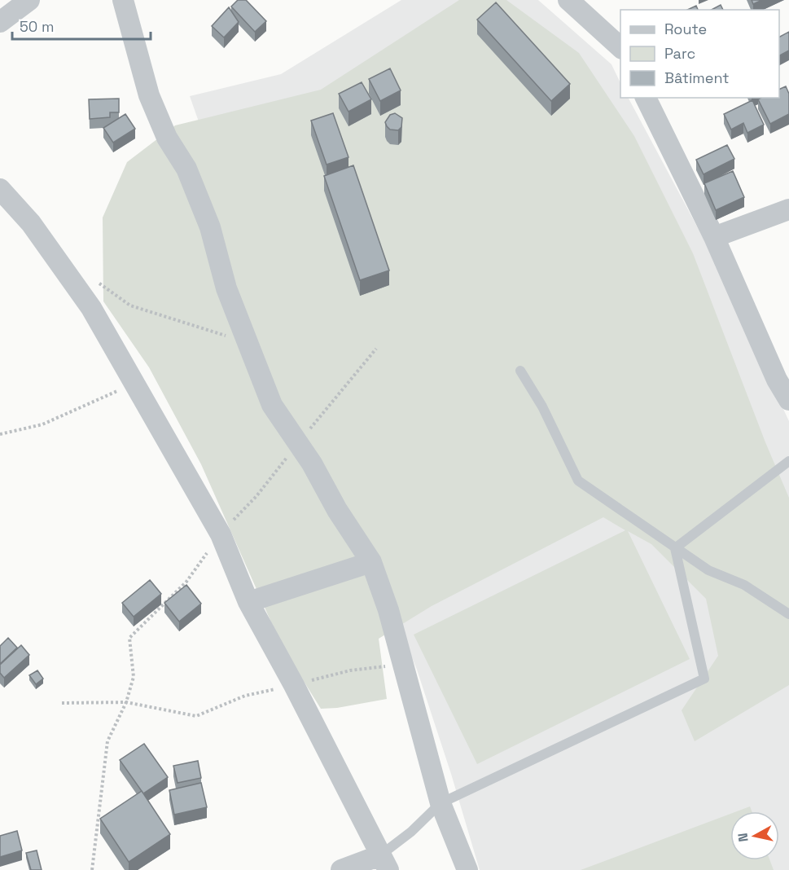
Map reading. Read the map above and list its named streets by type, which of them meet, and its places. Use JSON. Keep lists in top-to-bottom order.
{
  "legend": ["Route", "Parc", "Bâtiment"],
  "scale_bar": "50 m",
  "north": "left"
}
